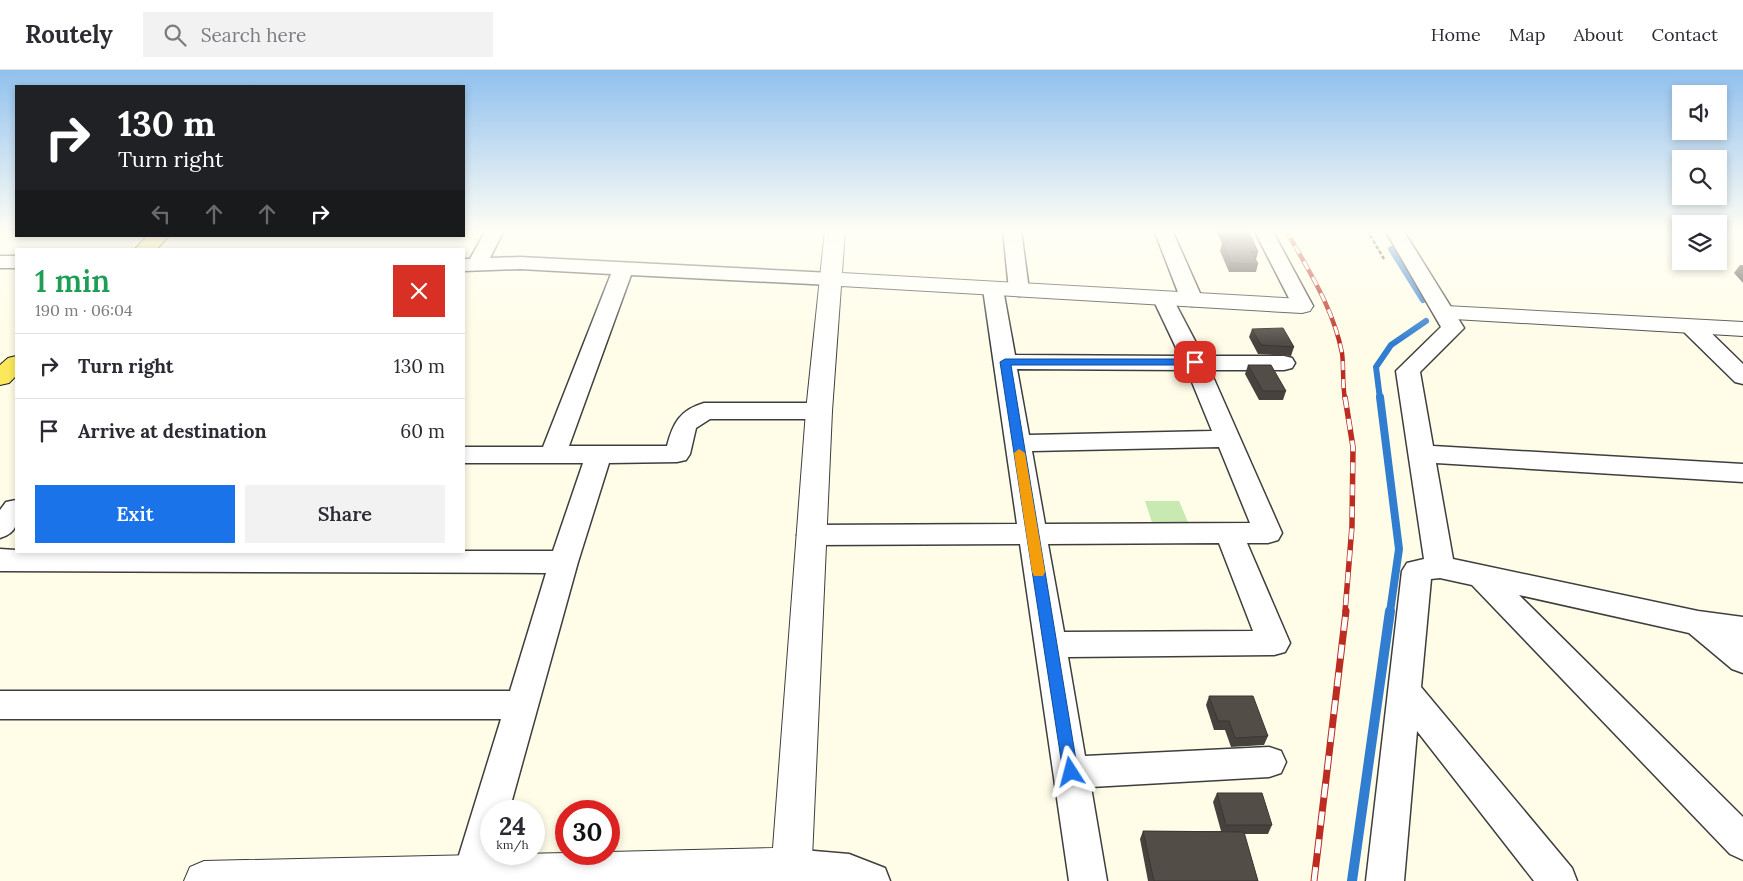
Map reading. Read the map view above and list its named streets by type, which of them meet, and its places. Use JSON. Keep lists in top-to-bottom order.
{
  "page": {
    "header": "Routely",
    "search": "Search here",
    "nav": [
      "Home",
      "Map",
      "About",
      "Contact"
    ],
    "turn": ["130 m", "Turn right"],
    "heading": ["1 min", "190 m · 06:04"],
    "list": [
      {
        "name": "Turn right",
        "value": "130 m"
      },
      {
        "name": "Arrive at destination",
        "value": "60 m"
      }
    ],
    "buttons": ["Exit", "Share"],
    "speed": "24 km/h",
    "limit": "30"
  }
}
